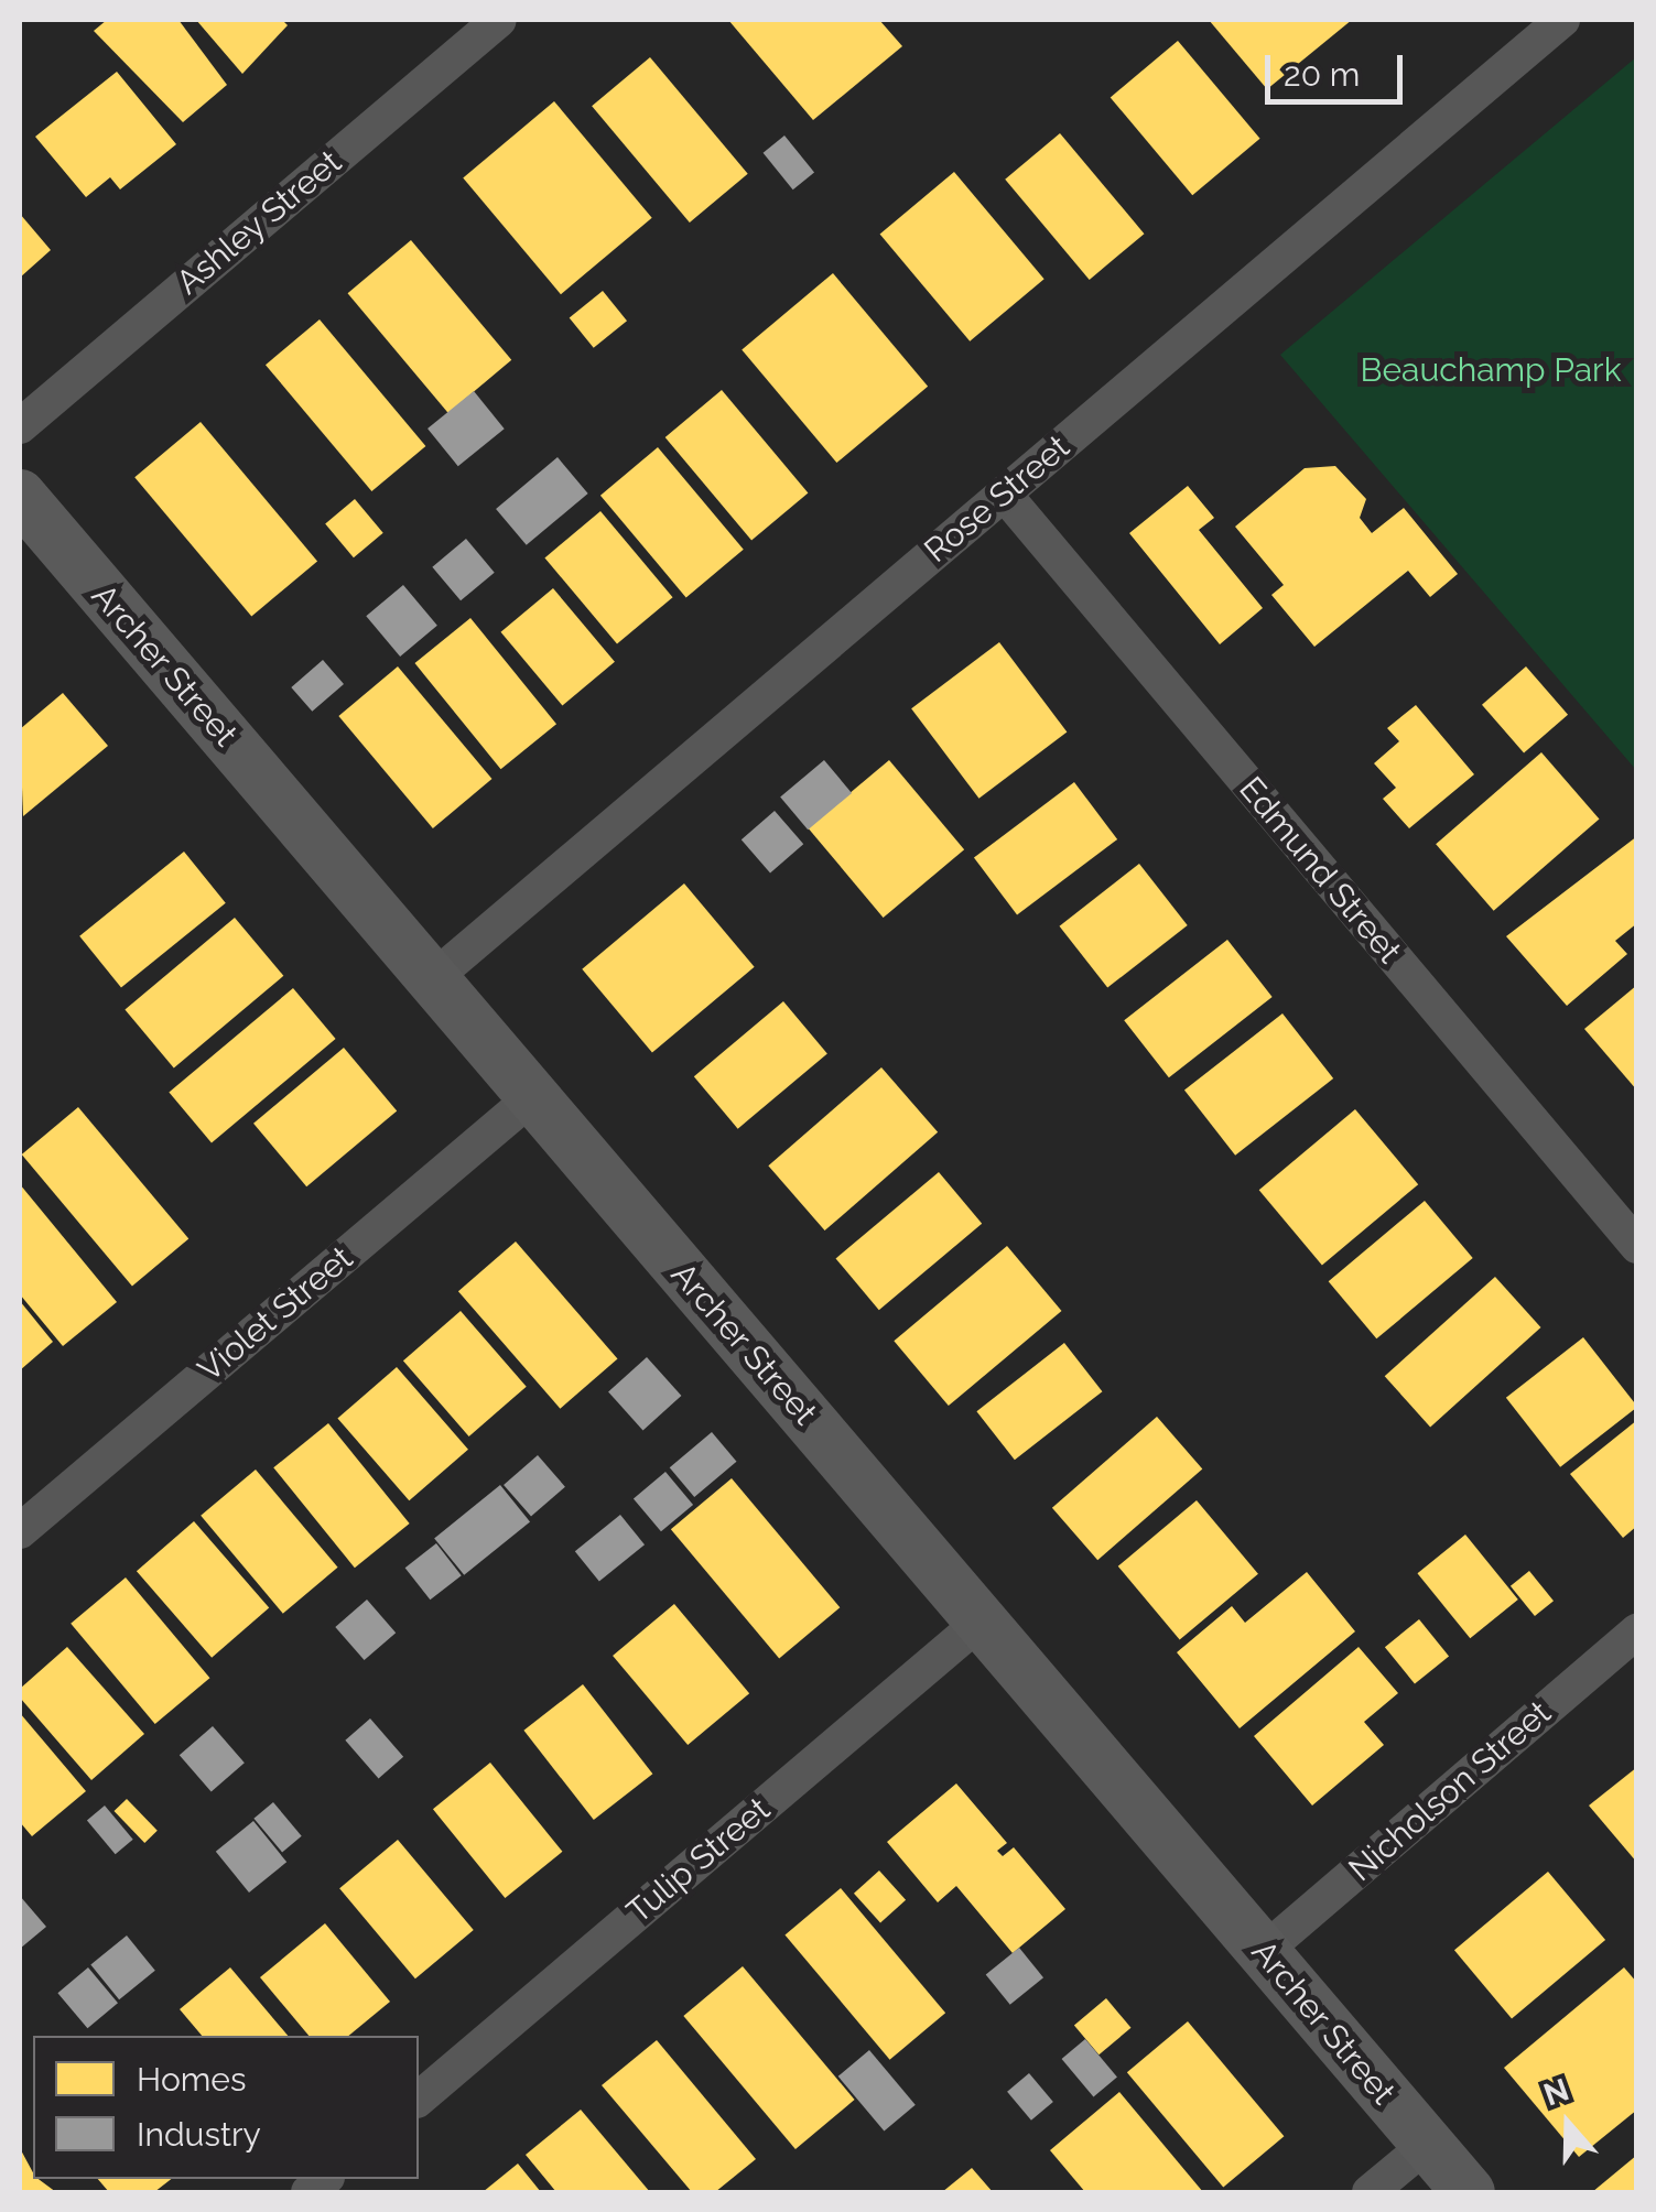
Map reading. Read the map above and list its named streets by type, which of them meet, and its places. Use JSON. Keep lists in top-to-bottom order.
{
  "streets": {
    "main road": ["Archer Street"],
    "street": [
      "Ashley Street",
      "Rose Street",
      "Edmund Street",
      "Violet Street",
      "Nicholson Street",
      "Tulip Street"
    ]
  },
  "crossings": [
    ["Rose Street", "Archer Street"],
    ["Rose Street", "Edmund Street"],
    ["Archer Street", "Violet Street"],
    ["Archer Street", "Nicholson Street"],
    ["Archer Street", "Tulip Street"]
  ],
  "parks": ["Beauchamp Park"],
  "legend": ["Homes", "Industry"],
  "scale_bar": "20 m",
  "north": "top"
}
